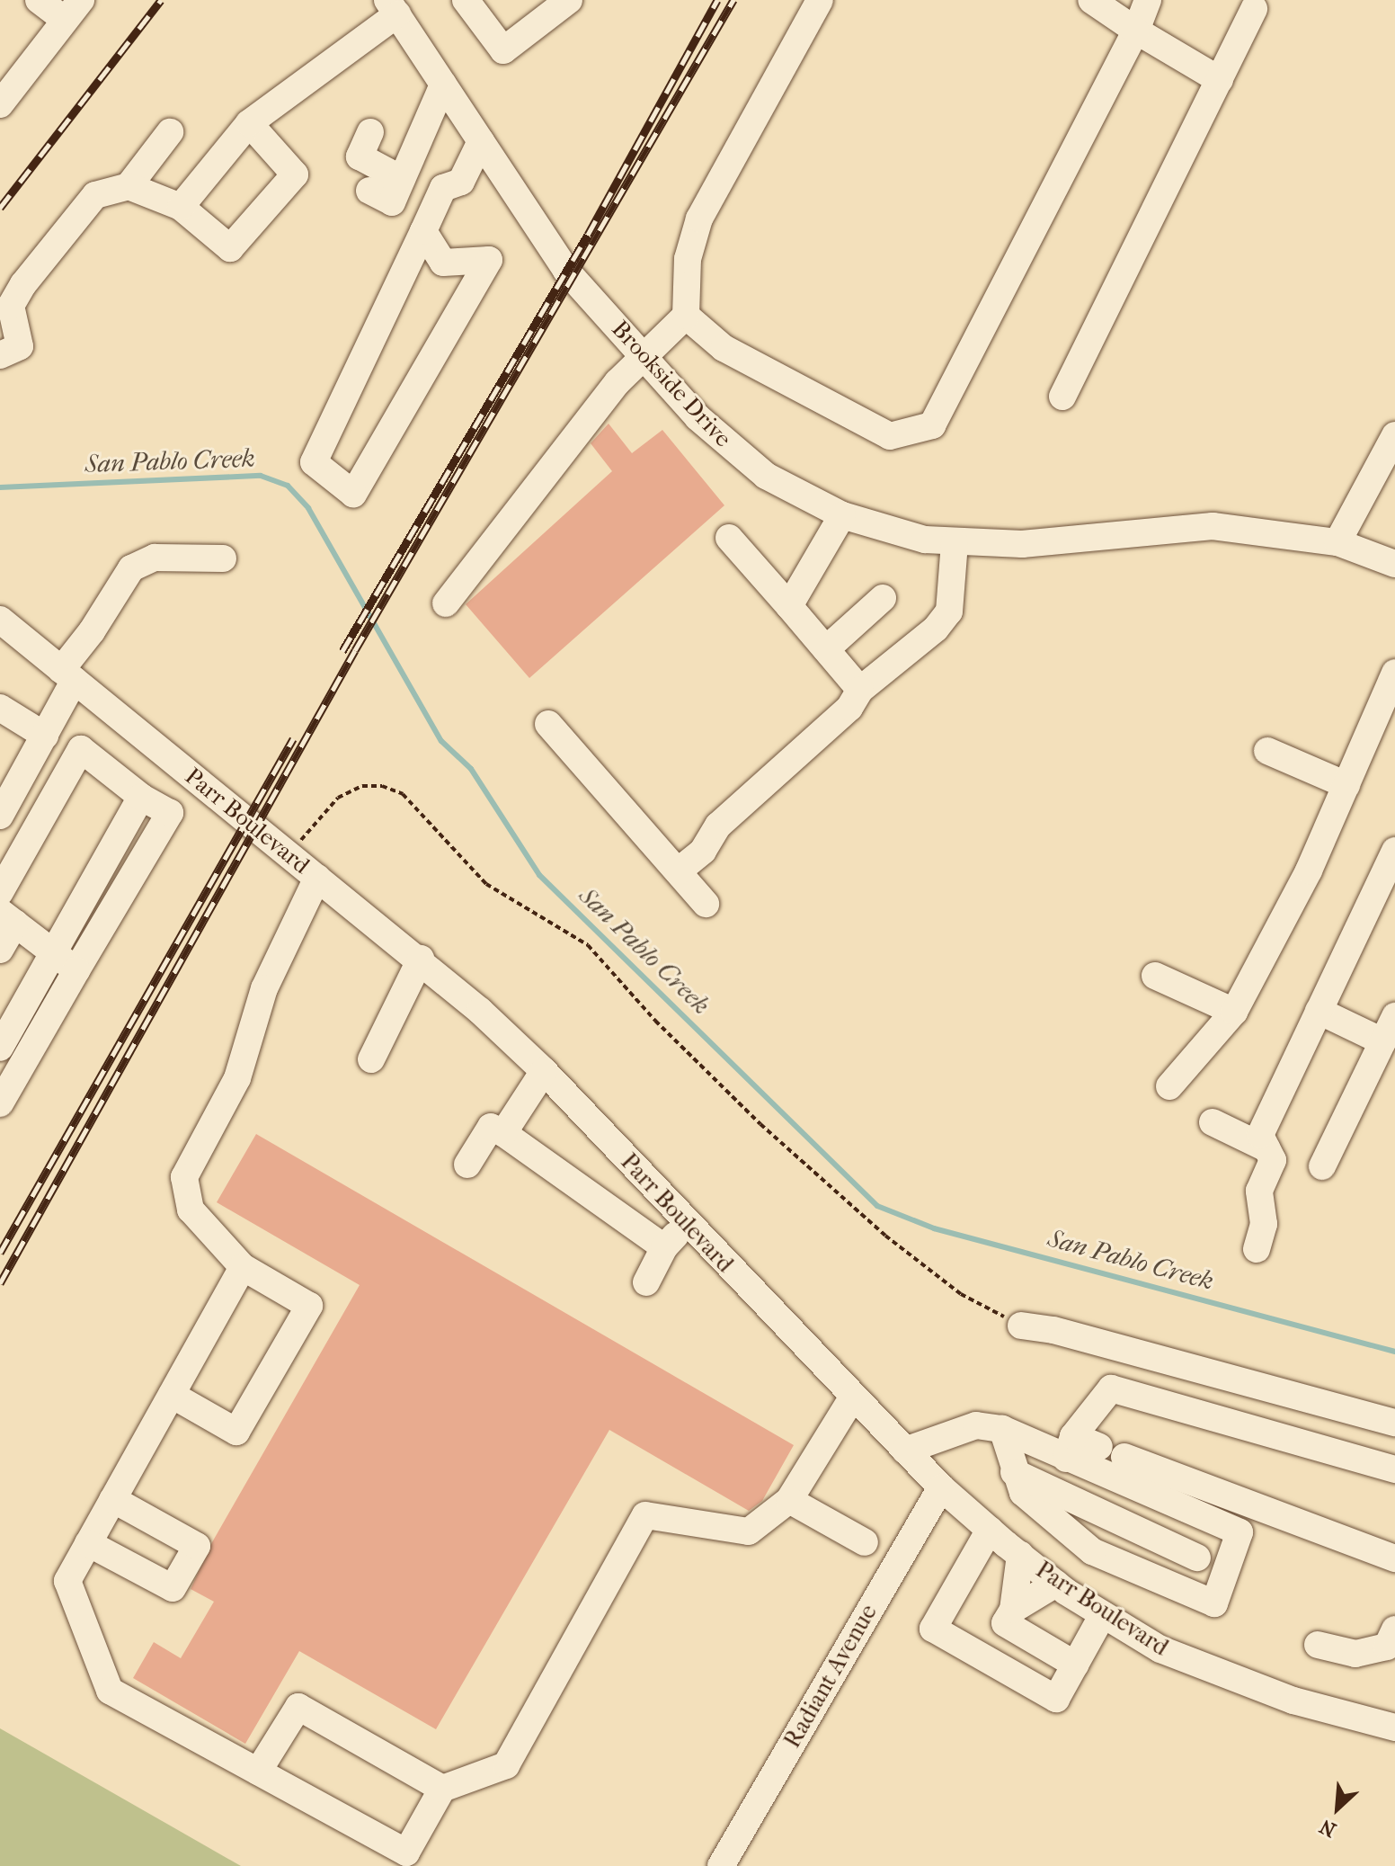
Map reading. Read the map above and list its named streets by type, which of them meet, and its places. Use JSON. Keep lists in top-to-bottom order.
{
  "streets": {
    "street": ["Brookside Drive", "Parr Boulevard", "Radiant Avenue"]
  },
  "crossings": [
    ["Parr Boulevard", "Radiant Avenue"]
  ],
  "water": ["San Pablo Creek"],
  "north": "bottom left"
}
